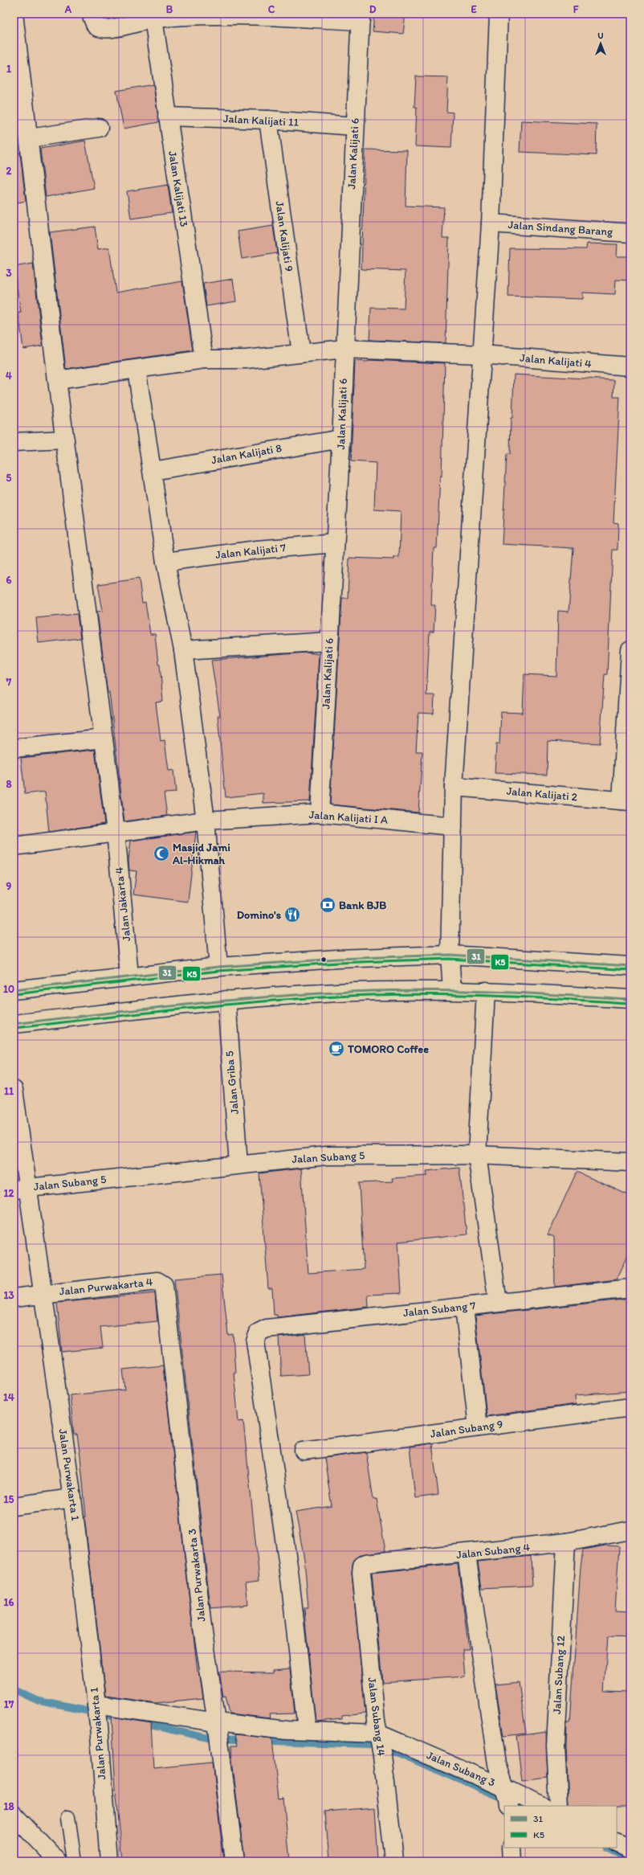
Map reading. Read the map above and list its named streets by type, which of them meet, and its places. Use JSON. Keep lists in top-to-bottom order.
{
  "streets": {
    "street": [
      "Jalan Kalijati 11",
      "Jalan Kalijati 6",
      "Jalan Kalijati 13",
      "Jalan Sindang Barang",
      "Jalan Kalijati 9",
      "Jalan Kalijati 4",
      "Jalan Kalijati 8",
      "Jalan Kalijati 7",
      "Jalan Kalijati 2",
      "Jalan Kalijati I A",
      "Jalan Jakarta 4",
      "Jalan Griba 5",
      "Jalan Subang 5",
      "Jalan Purwakarta 4",
      "Jalan Subang 7",
      "Jalan Subang 9",
      "Jalan Purwakarta 1",
      "Jalan Subang 4",
      "Jalan Purwakarta 3",
      "Jalan Subang 12",
      "Jalan Subang 14",
      "Jalan Subang 3"
    ]
  },
  "crossings": [
    ["Jalan Kalijati 11", "Jalan Kalijati 6"],
    ["Jalan Kalijati 11", "Jalan Kalijati 13"],
    ["Jalan Kalijati 11", "Jalan Kalijati 9"],
    ["Jalan Kalijati 6", "Jalan Kalijati 4"],
    ["Jalan Kalijati 6", "Jalan Kalijati 8"],
    ["Jalan Kalijati 6", "Jalan Kalijati 7"],
    ["Jalan Kalijati 6", "Jalan Kalijati I A"],
    ["Jalan Kalijati 13", "Jalan Kalijati 4"],
    ["Jalan Kalijati 9", "Jalan Kalijati 4"],
    ["Jalan Kalijati 4", "Jalan Jakarta 4"],
    ["Jalan Kalijati I A", "Jalan Jakarta 4"],
    ["Jalan Griba 5", "Jalan Subang 5"],
    ["Jalan Subang 5", "Jalan Purwakarta 1"],
    ["Jalan Purwakarta 4", "Jalan Purwakarta 1"],
    ["Jalan Purwakarta 4", "Jalan Purwakarta 3"],
    ["Jalan Subang 4", "Jalan Subang 12"],
    ["Jalan Subang 4", "Jalan Subang 14"],
    ["Jalan Subang 14", "Jalan Subang 3"]
  ],
  "places": {
    "mosque": ["Masjid Jami Al-Hikmah"],
    "bank": ["Bank BJB"],
    "restaurant": ["Domino's"],
    "cafe": ["TOMORO Coffee"]
  },
  "lines": ["transit line 31", "transit line K5"],
  "legend": ["31", "K5"],
  "north": "top",
  "grid": {
    "columns": [
      "A",
      "B",
      "C",
      "D",
      "E",
      "F"
    ],
    "rows": [
      "1",
      "2",
      "3",
      "4",
      "5",
      "6",
      "7",
      "8",
      "9",
      "10",
      "11",
      "12",
      "13",
      "14",
      "15",
      "16",
      "17",
      "18"
    ]
  }
}
